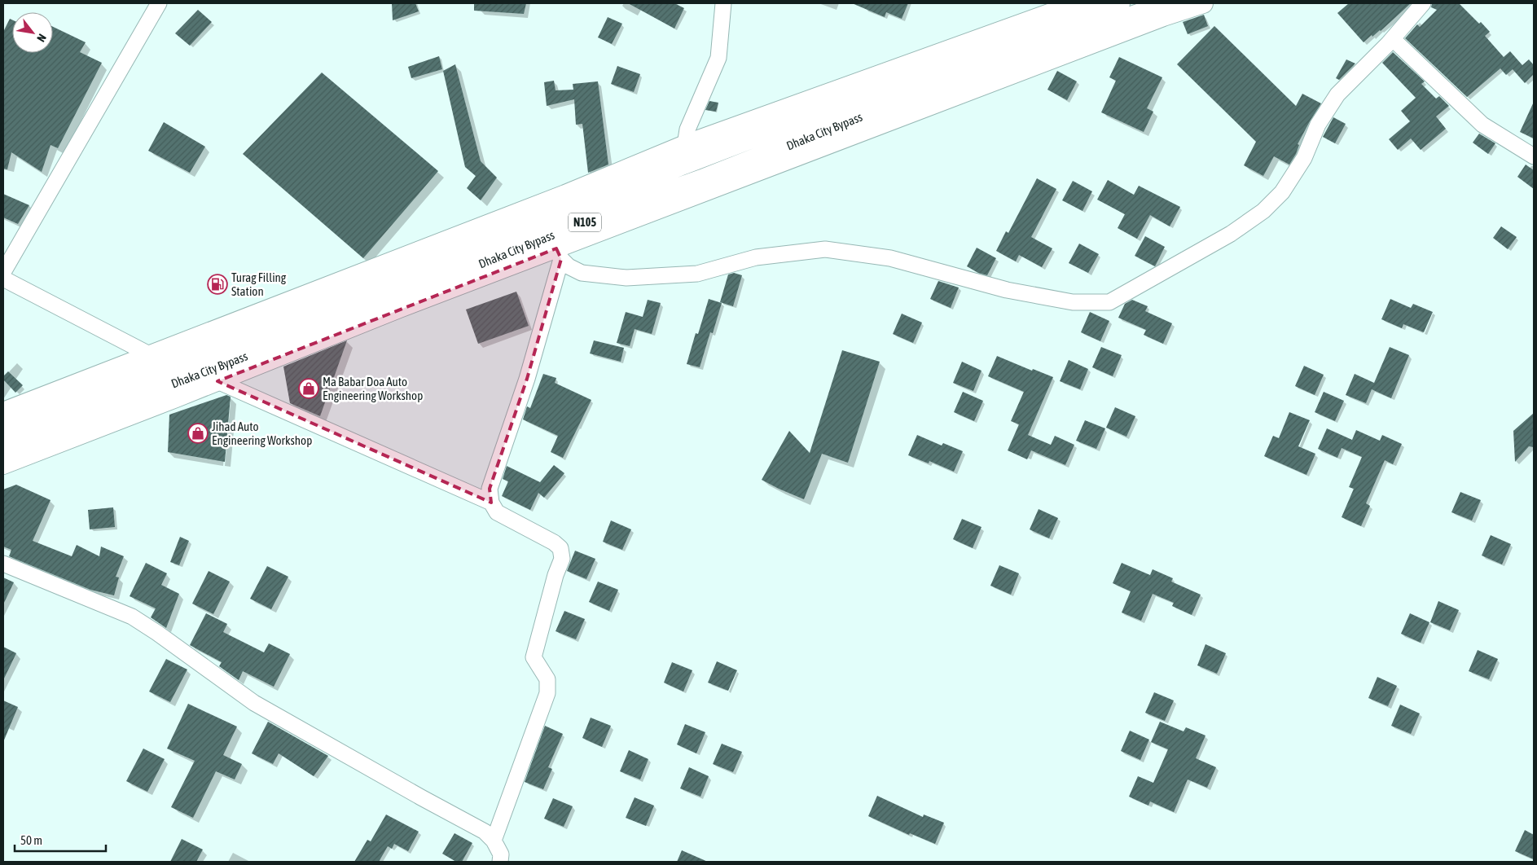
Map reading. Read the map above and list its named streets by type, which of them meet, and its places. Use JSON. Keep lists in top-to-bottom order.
{
  "streets": {
    "highway": ["Dhaka City Bypass", "N105"]
  },
  "places": {
    "fuel station": ["Turag Filling Station"],
    "shop": ["Ma Babar Doa Auto Engineering Workshop", "Jihad Auto Engineering Workshop"]
  },
  "scale_bar": "50 m",
  "north": "bottom right"
}
